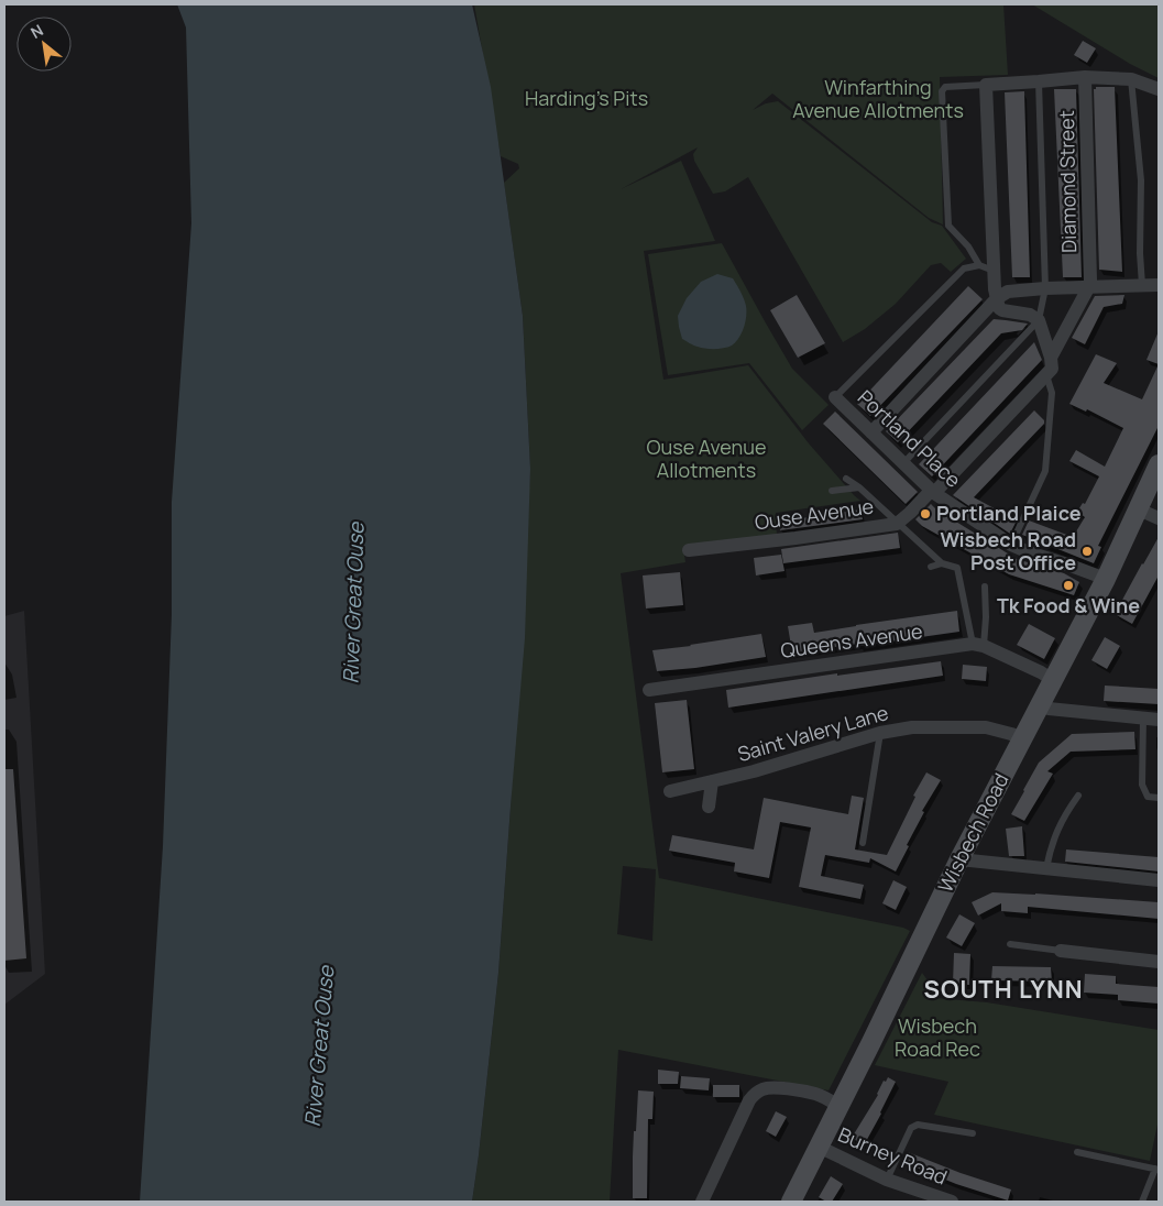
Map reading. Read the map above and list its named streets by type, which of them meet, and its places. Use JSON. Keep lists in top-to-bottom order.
{
  "streets": {
    "street": [
      "Diamond Street",
      "Portland Place",
      "Ouse Avenue",
      "Queens Avenue",
      "Saint Valery Lane",
      "Wisbech Road",
      "Burney Road"
    ]
  },
  "crossings": [
    ["Portland Place", "Ouse Avenue"],
    ["Portland Place", "Wisbech Road"],
    ["Saint Valery Lane", "Wisbech Road"],
    ["Wisbech Road", "Burney Road"]
  ],
  "districts": ["SOUTH LYNN"],
  "water": ["River Great Ouse"],
  "parks": [
    "Winfarthing Avenue Allotments",
    "Harding's Pits",
    "Ouse Avenue Allotments",
    "Wisbech Road Rec"
  ],
  "places": ["Portland Plaice", "Wisbech Road Post Office", "Tk Food & Wine"],
  "north": "top left"
}
